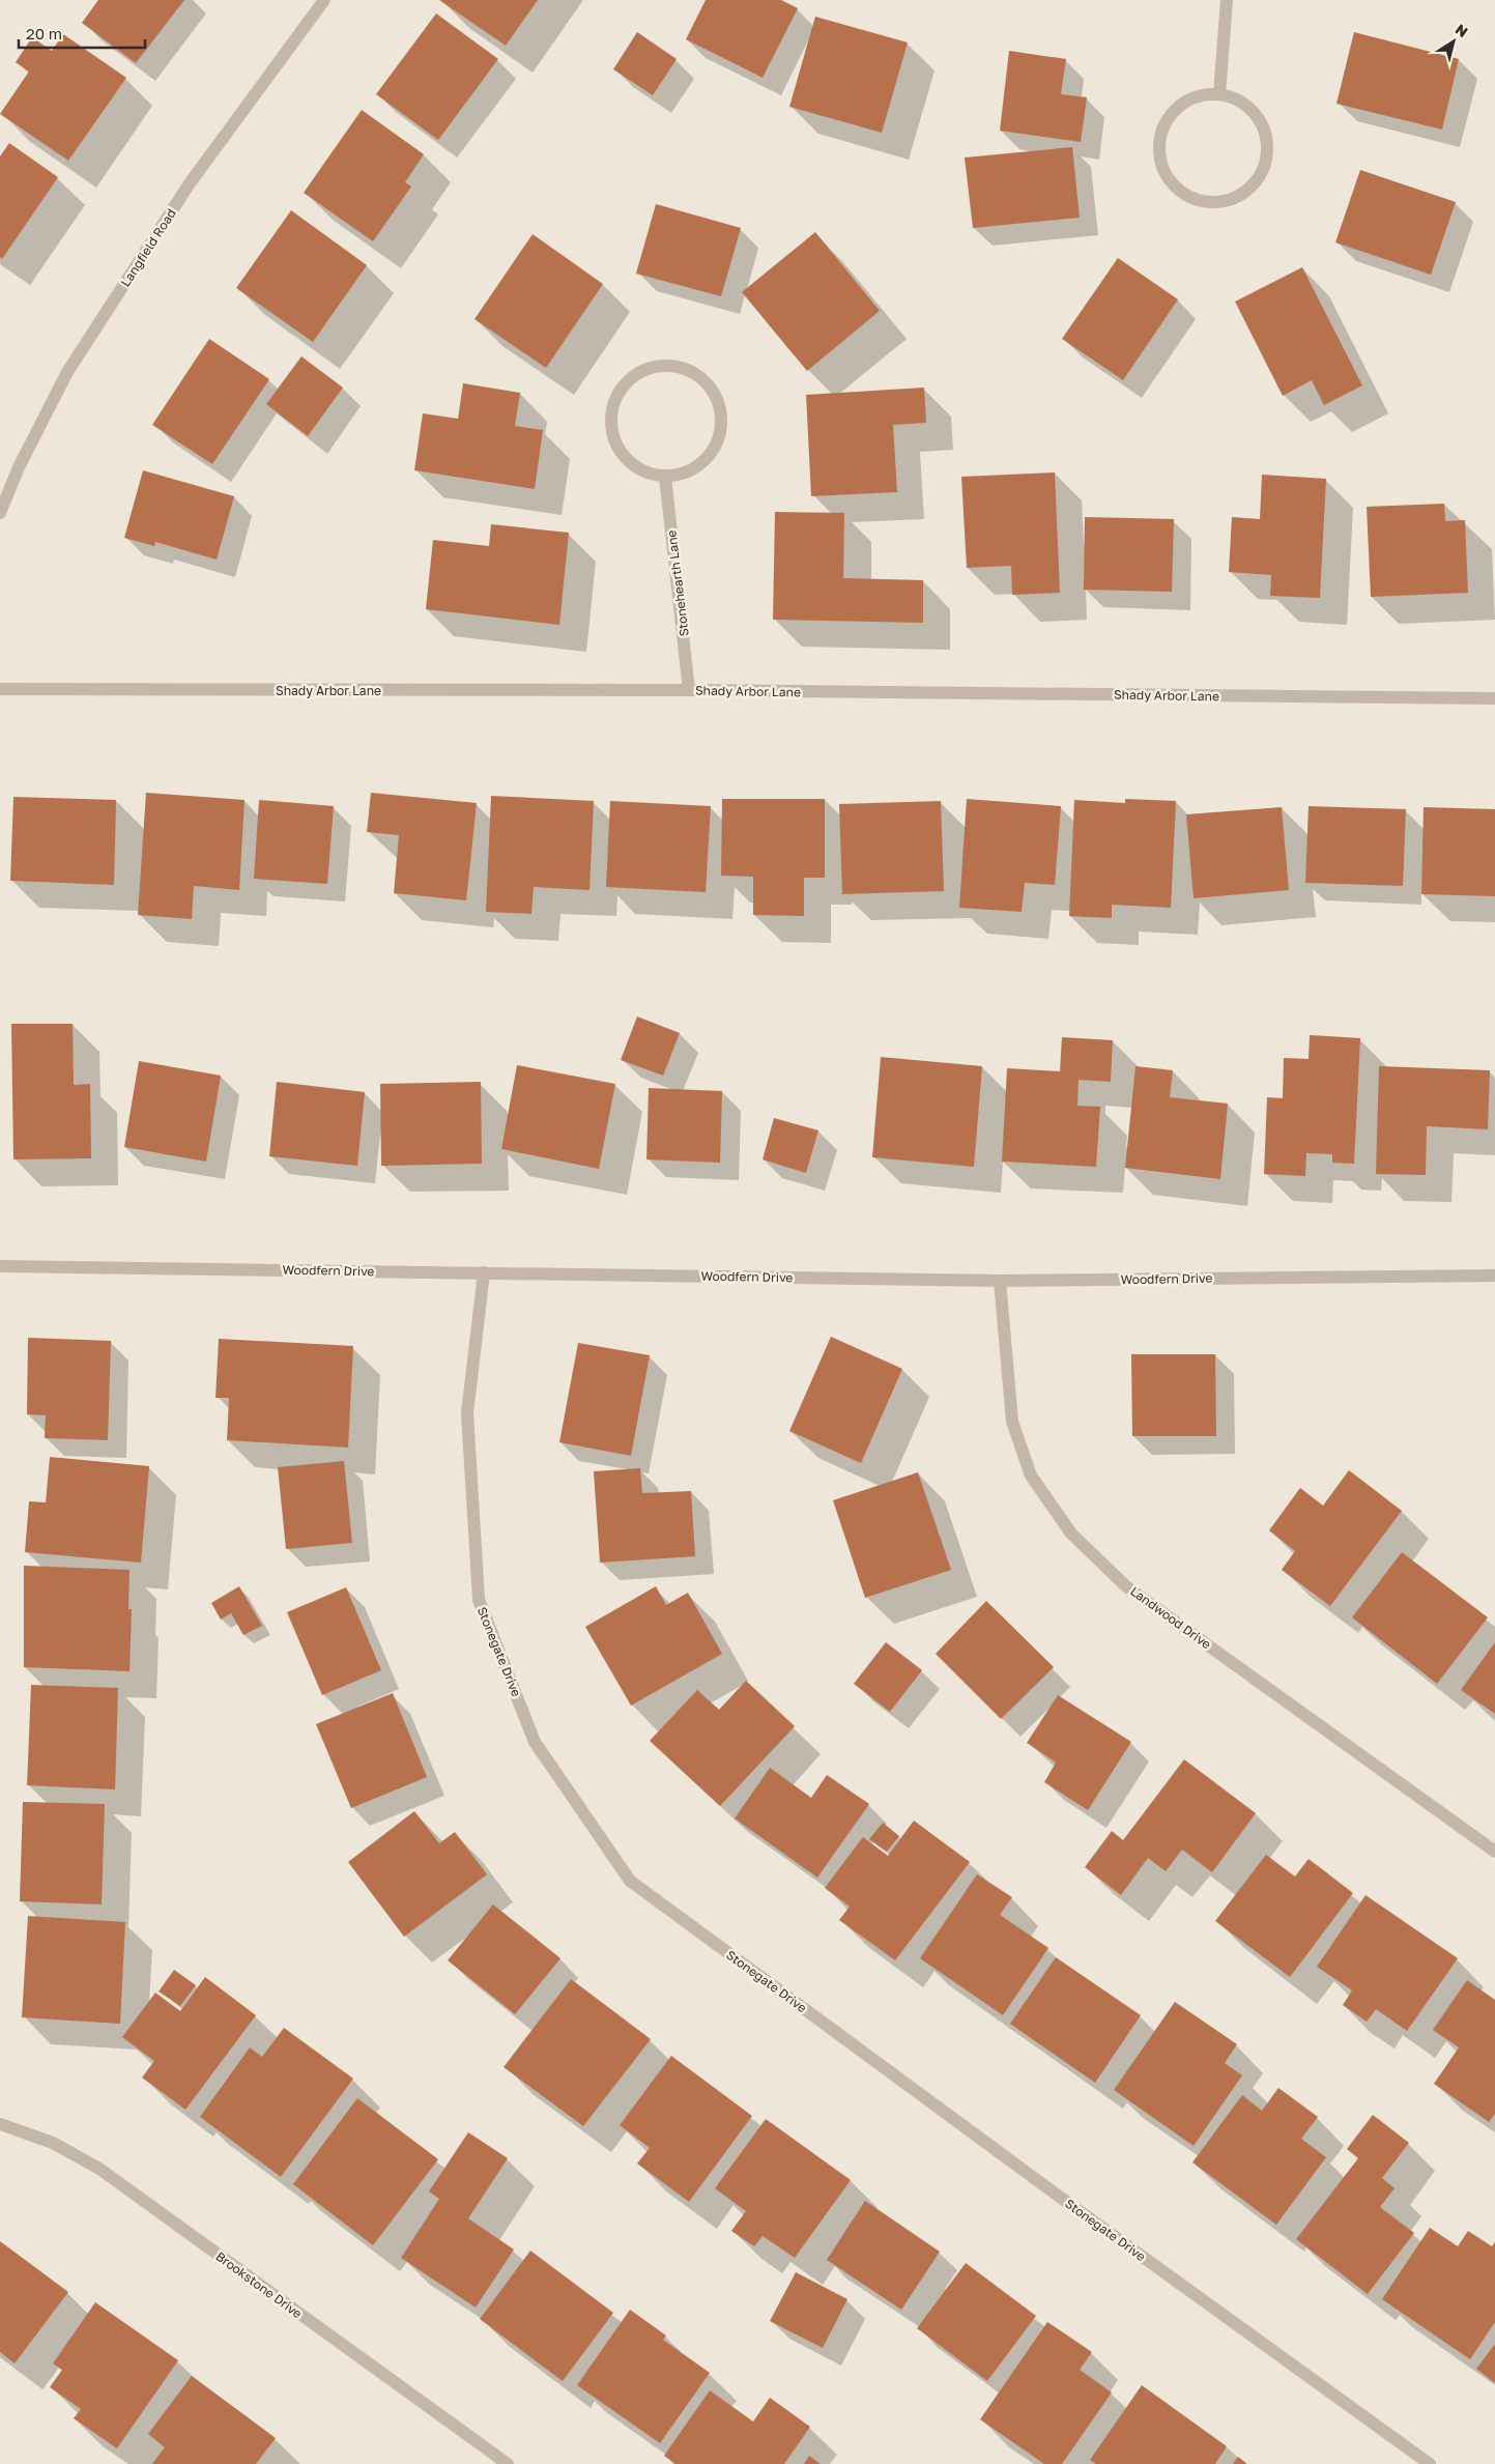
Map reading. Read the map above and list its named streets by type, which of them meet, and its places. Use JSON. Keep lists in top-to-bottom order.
{
  "streets": {
    "street": [
      "Langfield Road",
      "Stonehearth Lane",
      "Shady Arbor Lane",
      "Woodfern Drive",
      "Landwood Drive",
      "Stonegate Drive",
      "Brookstone Drive"
    ]
  },
  "crossings": [
    ["Stonehearth Lane", "Shady Arbor Lane"],
    ["Woodfern Drive", "Landwood Drive"],
    ["Woodfern Drive", "Stonegate Drive"]
  ],
  "scale_bar": "20 m",
  "north": "top right"
}
